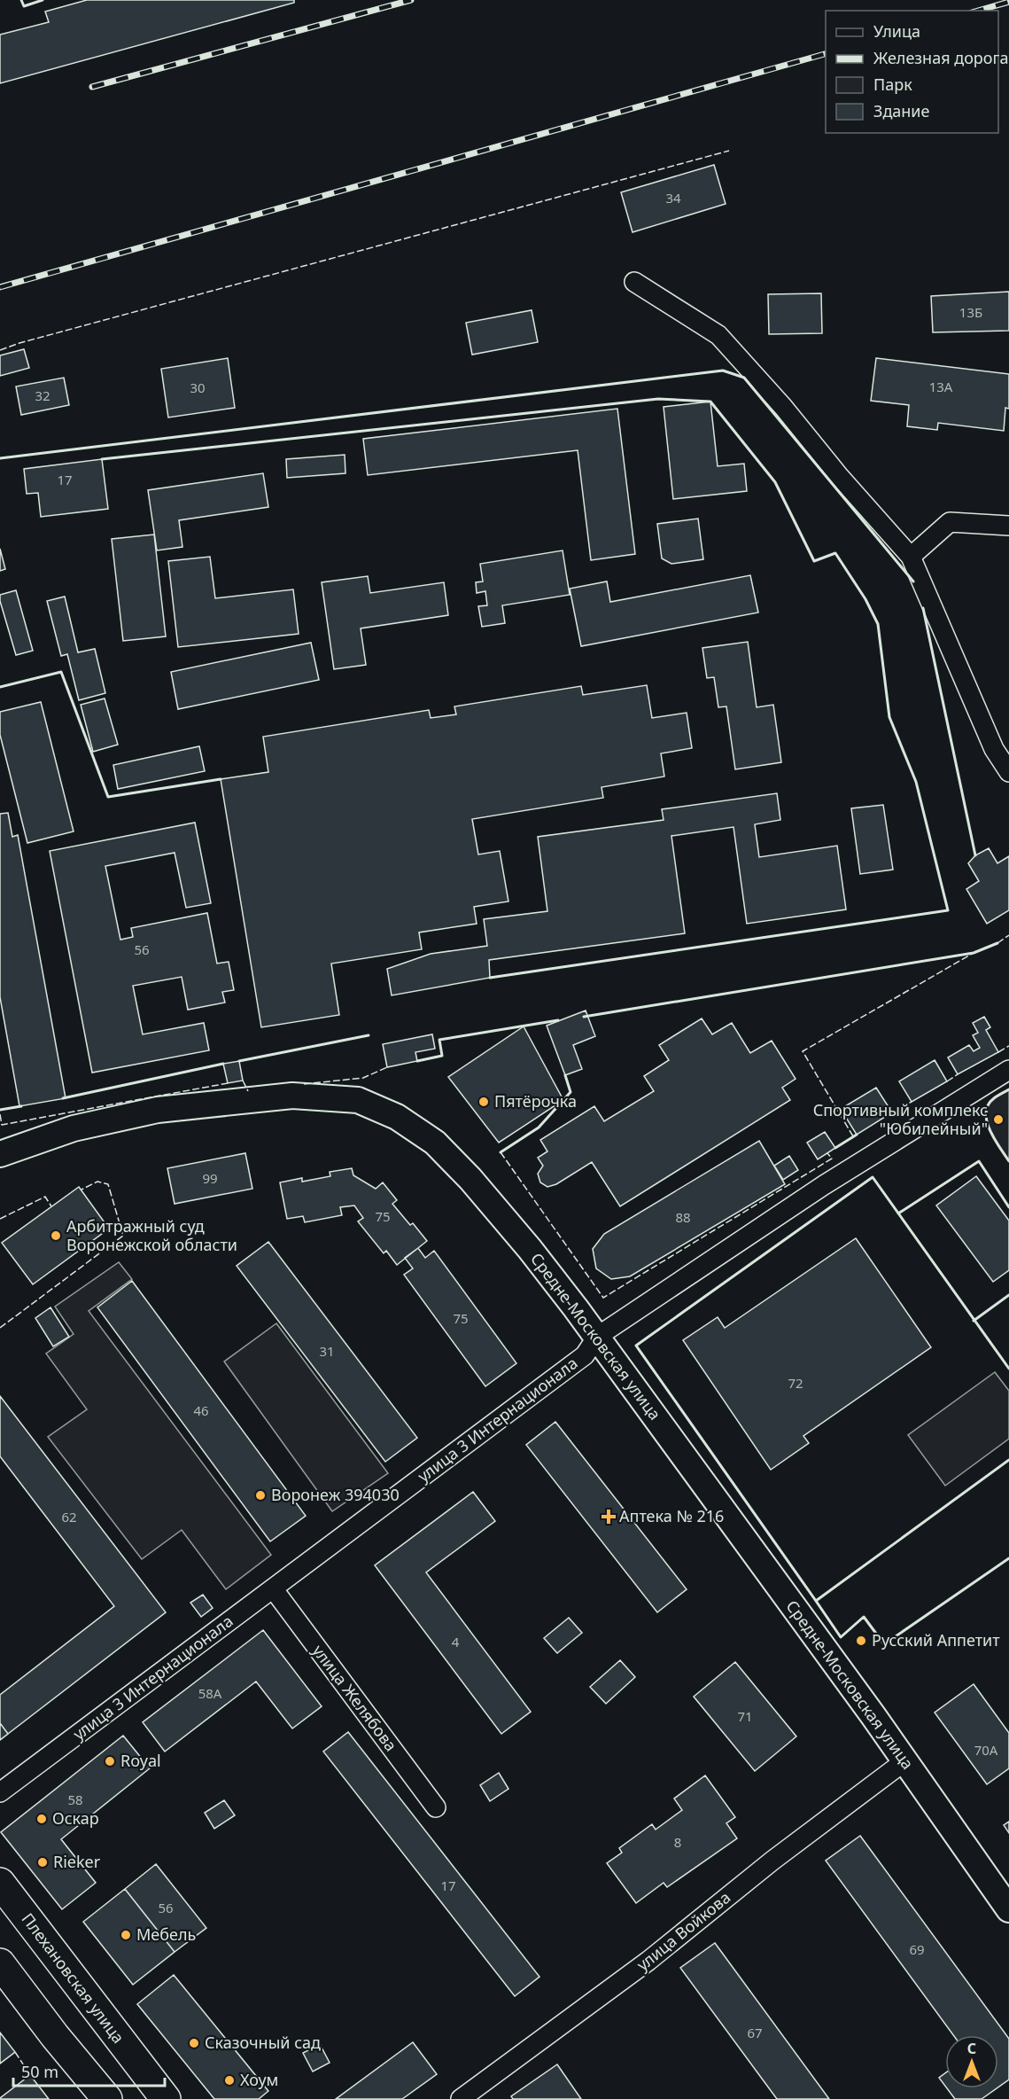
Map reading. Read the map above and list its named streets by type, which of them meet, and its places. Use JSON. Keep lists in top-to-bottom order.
{
  "streets": {
    "main road": ["Плехановская улица"],
    "street": [
      "Средне-Московская улица",
      "улица 3 Интернационала",
      "улица Желябова",
      "улица Войкова"
    ]
  },
  "crossings": [
    ["Средне-Московская улица", "улица 3 Интернационала"],
    ["Средне-Московская улица", "улица Войкова"],
    ["улица 3 Интернационала", "улица Желябова"]
  ],
  "places": {
    "other": [
      "Пятёрочка",
      "Спортивный комплекс \"Юбилейный\"",
      "Арбитражный суд Воронежской области",
      "Воронеж 394030",
      "Русский Аппетит",
      "Royal",
      "Оскар",
      "Rieker",
      "Мебель",
      "Сказочный сад",
      "Хоум"
    ],
    "health": ["Аптека № 216"]
  },
  "house_numbers": [
    "34",
    "13Б",
    "13А",
    "30",
    "32",
    "17",
    "56",
    "99",
    "75",
    "88",
    "75",
    "31",
    "72",
    "46",
    "62",
    "4",
    "58А",
    "71",
    "70А",
    "58",
    "8",
    "17",
    "56",
    "69",
    "67"
  ],
  "legend": [
    "Улица",
    "Железная дорога",
    "Парк",
    "Здание"
  ],
  "scale_bar": "50 m",
  "north": "top"
}
